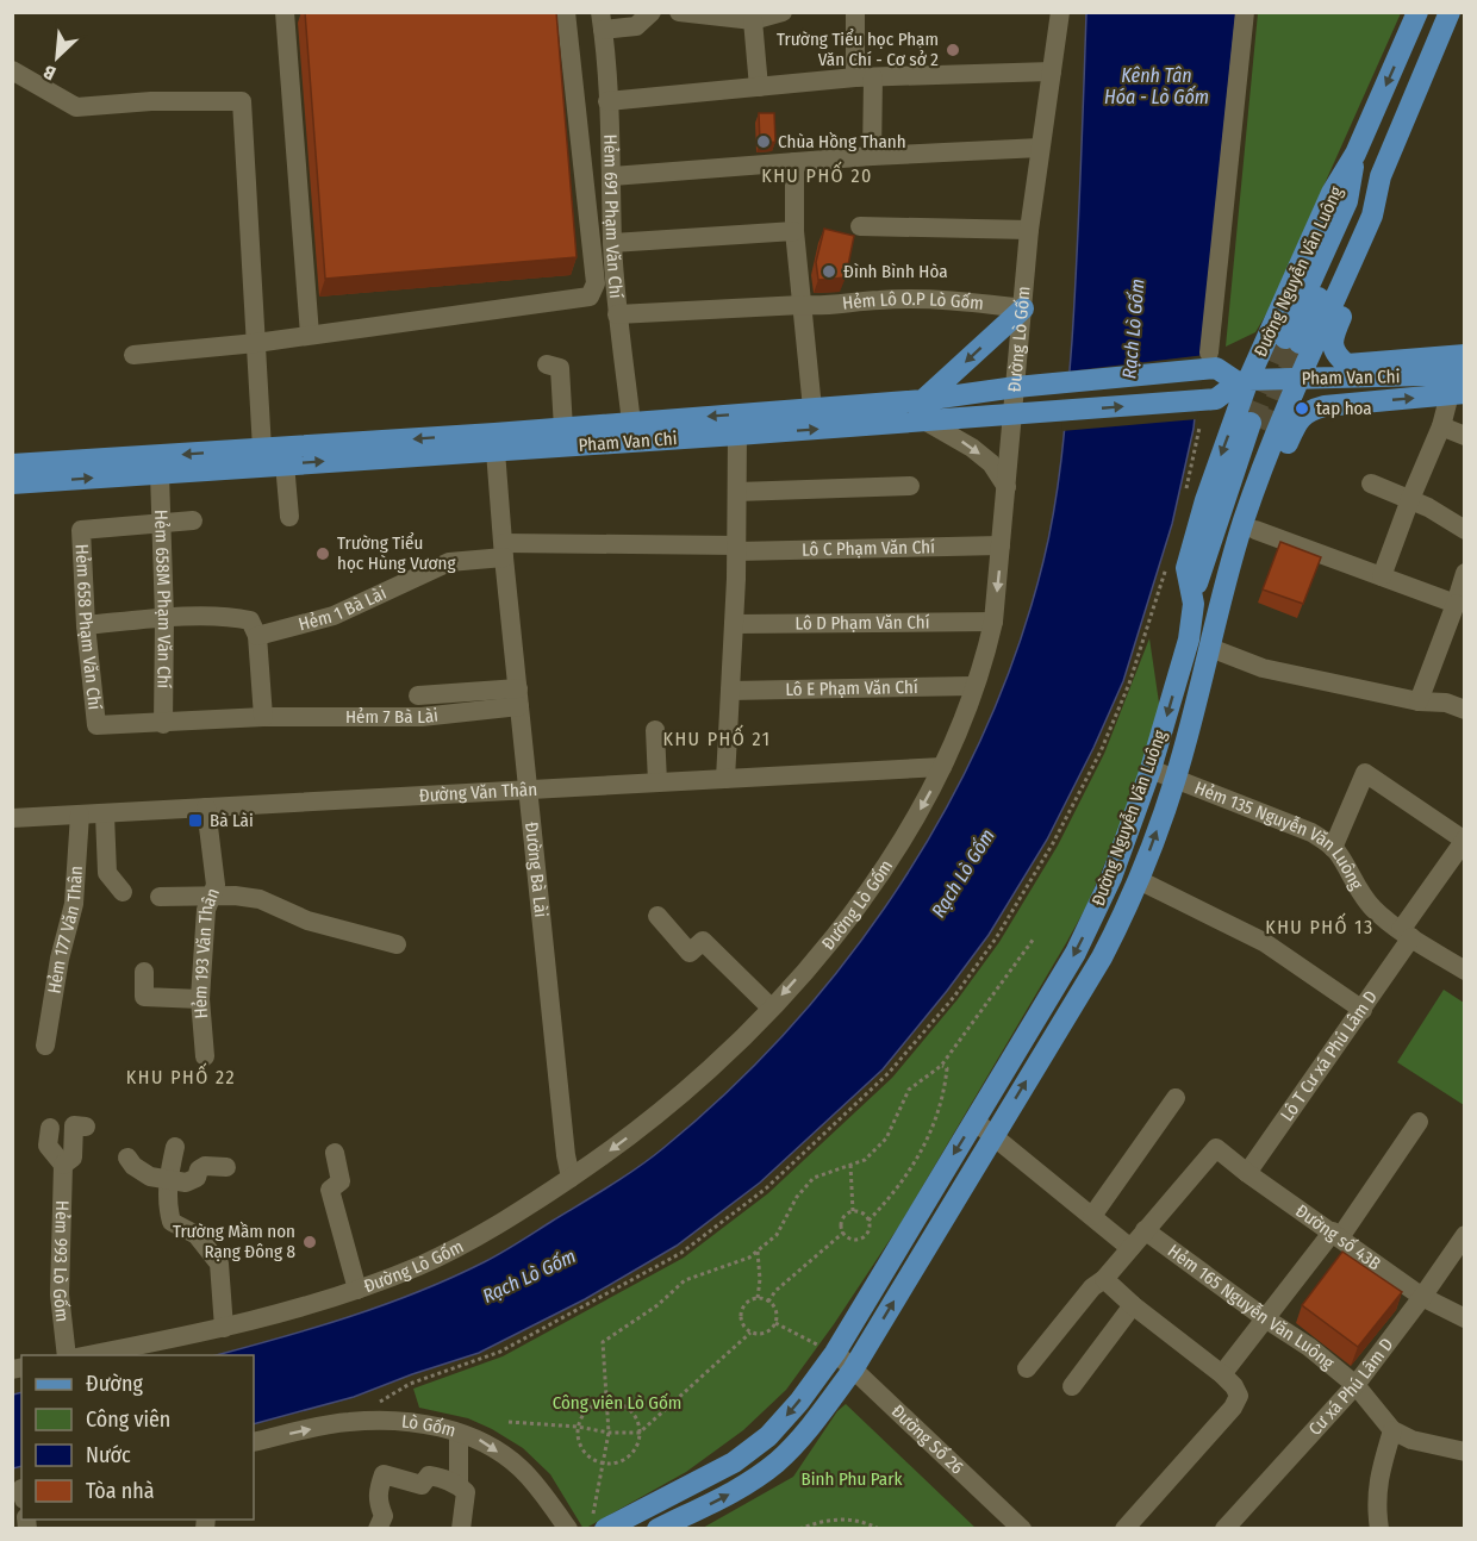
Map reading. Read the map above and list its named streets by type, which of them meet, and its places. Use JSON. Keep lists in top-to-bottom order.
{
  "streets": {
    "main road": ["Đường Nguyễn Văn Luông", "Pham Van Chi"],
    "street": [
      "Hẻm 691 Phạm Văn Chí",
      "Hẻm Lô O.P Lò Gốm",
      "Đường Lò Gốm",
      "Lô C Phạm Văn Chí",
      "Hẻm 658M Phạm Văn Chí",
      "Hẻm 1 Bà Lài",
      "Lô D Phạm Văn Chí",
      "Hẻm 658 Phạm Văn Chí",
      "Lô E Phạm Văn Chí",
      "Hẻm 7 Bà Lài",
      "Đường Văn Thân",
      "Hẻm 135 Nguyễn Văn Luông",
      "Đường Bà Lài",
      "Hẻm 177 Văn Thân",
      "Hẻm 193 Văn Thân",
      "Lô T Cư xá Phú Lâm D",
      "Đường số 43B",
      "Hẻm 993 Lò Gốm",
      "Hẻm 165 Nguyễn Văn Luông",
      "Cư xá Phú Lâm D",
      "Lò Gốm",
      "Đường Số 26"
    ]
  },
  "crossings": [
    ["Hẻm 691 Phạm Văn Chí", "Hẻm Lô O.P Lò Gốm"],
    ["Hẻm 691 Phạm Văn Chí", "Pham Van Chi"],
    ["Đường Nguyễn Văn Luông", "Pham Van Chi"],
    ["Đường Nguyễn Văn Luông", "Hẻm 135 Nguyễn Văn Luông"],
    ["Đường Nguyễn Văn Luông", "Đường Số 26"],
    ["Hẻm Lô O.P Lò Gốm", "Đường Lò Gốm"],
    ["Đường Lò Gốm", "Pham Van Chi"],
    ["Đường Lò Gốm", "Lô C Phạm Văn Chí"],
    ["Đường Lò Gốm", "Lô D Phạm Văn Chí"],
    ["Đường Lò Gốm", "Lô E Phạm Văn Chí"],
    ["Đường Lò Gốm", "Đường Văn Thân"],
    ["Đường Lò Gốm", "Đường Bà Lài"],
    ["Pham Van Chi", "Hẻm 658M Phạm Văn Chí"],
    ["Pham Van Chi", "Đường Bà Lài"],
    ["Lô C Phạm Văn Chí", "Hẻm 1 Bà Lài"],
    ["Lô C Phạm Văn Chí", "Đường Bà Lài"],
    ["Hẻm 658M Phạm Văn Chí", "Hẻm 658 Phạm Văn Chí"],
    ["Hẻm 1 Bà Lài", "Đường Bà Lài"],
    ["Hẻm 658 Phạm Văn Chí", "Hẻm 7 Bà Lài"],
    ["Hẻm 7 Bà Lài", "Đường Bà Lài"],
    ["Đường Văn Thân", "Đường Bà Lài"],
    ["Đường Văn Thân", "Hẻm 177 Văn Thân"],
    ["Đường Văn Thân", "Hẻm 193 Văn Thân"],
    ["Hẻm 135 Nguyễn Văn Luông", "Lô T Cư xá Phú Lâm D"],
    ["Lô T Cư xá Phú Lâm D", "Đường số 43B"],
    ["Đường số 43B", "Hẻm 165 Nguyễn Văn Luông"],
    ["Đường số 43B", "Cư xá Phú Lâm D"],
    ["Hẻm 165 Nguyễn Văn Luông", "Cư xá Phú Lâm D"]
  ],
  "one_way": ["Lò Gốm"],
  "districts": [
    "KHU PHỐ 20",
    "KHU PHỐ 21",
    "KHU PHỐ 13",
    "KHU PHỐ 22"
  ],
  "water": ["Kênh Tân Hóa - Lò Gốm", "Rạch Lò Gốm"],
  "parks": ["Công viên Lò Gốm", "Binh Phu Park"],
  "places": {
    "other": [
      "Trường Tiểu học Phạm Văn Chí - Cơ sở 2",
      "Chùa Hồng Thanh",
      "Đình Bình Hòa",
      "tap hoa",
      "Trường Tiểu học Hùng Vương",
      "Trường Mầm non Rạng Đông 8"
    ],
    "transit": ["Bà Lài"]
  },
  "legend": [
    "Đường",
    "Công viên",
    "Nước",
    "Tòa nhà"
  ],
  "north": "bottom left"
}
